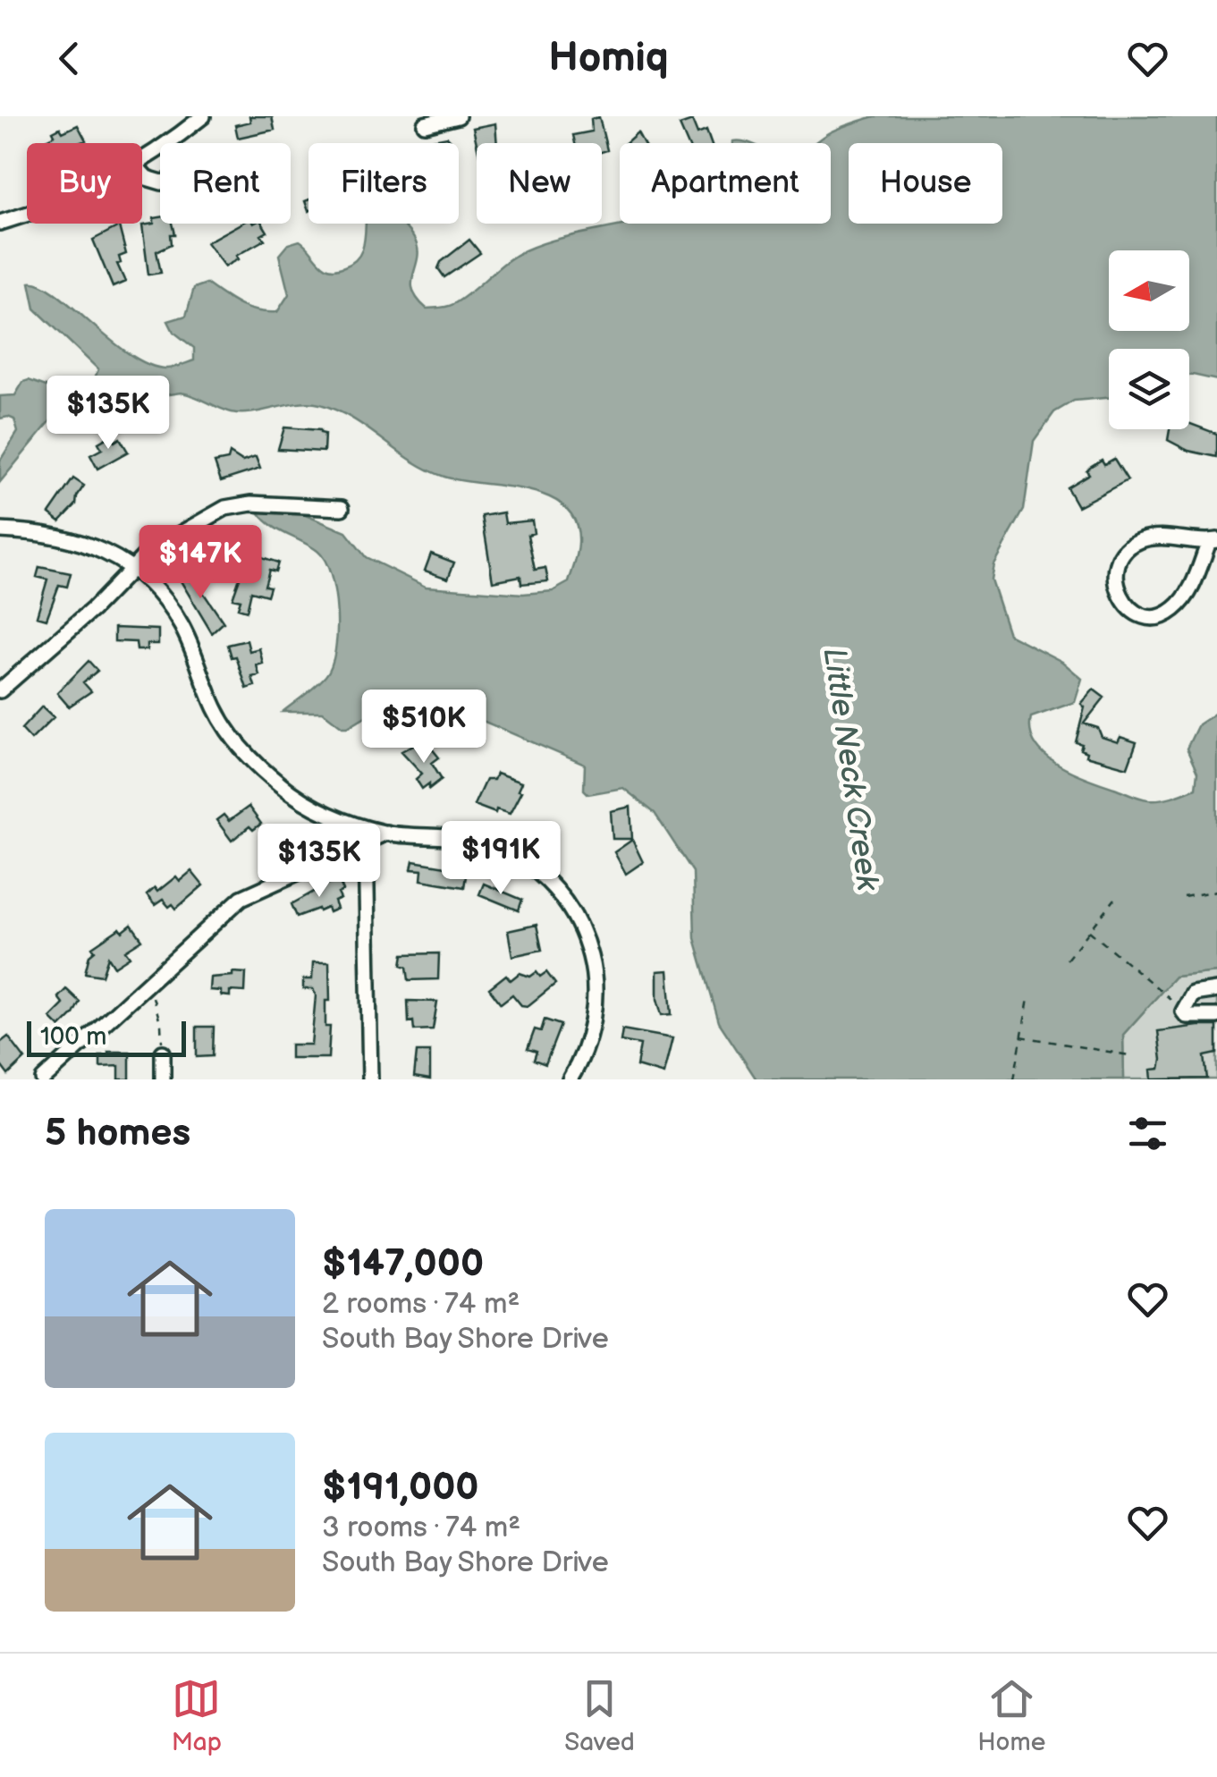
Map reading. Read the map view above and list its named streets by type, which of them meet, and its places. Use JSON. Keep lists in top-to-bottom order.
{
  "water": ["Little Neck Creek"],
  "scale_bar": "100 m",
  "north": "left",
  "page": {
    "header": "Homiq",
    "chip": [
      "Buy",
      "Rent",
      "Filters",
      "New",
      "Apartment",
      "House"
    ],
    "price": [
      "$135K",
      "$147K",
      "$510K",
      "$191K",
      "$135K"
    ],
    "scale": "100 m",
    "heading": "5 homes",
    "list": [
      {
        "name": "$147,000",
        "note": "2 rooms · 74 m² · South Bay Shore Drive"
      },
      {
        "name": "$191,000",
        "note": "3 rooms · 74 m² · South Bay Shore Drive"
      }
    ],
    "tabs": ["Map", "Saved", "Home"]
  }
}
